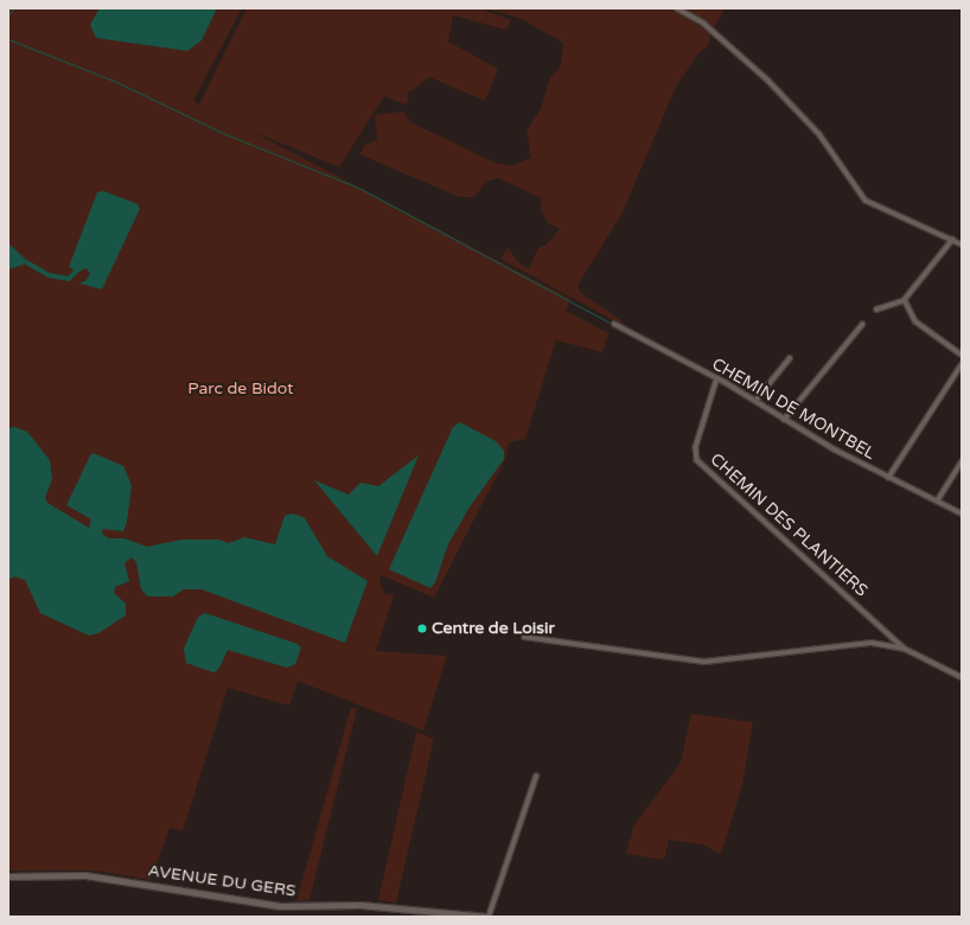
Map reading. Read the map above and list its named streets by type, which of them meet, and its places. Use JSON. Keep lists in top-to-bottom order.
{
  "streets": {
    "main road": ["AVENUE DU GERS"],
    "street": ["CHEMIN DE MONTBEL", "CHEMIN DES PLANTIERS"]
  },
  "crossings": [
    ["CHEMIN DE MONTBEL", "CHEMIN DES PLANTIERS"]
  ],
  "parks": ["Parc de Bidot"],
  "places": ["Centre de Loisir"]
}
